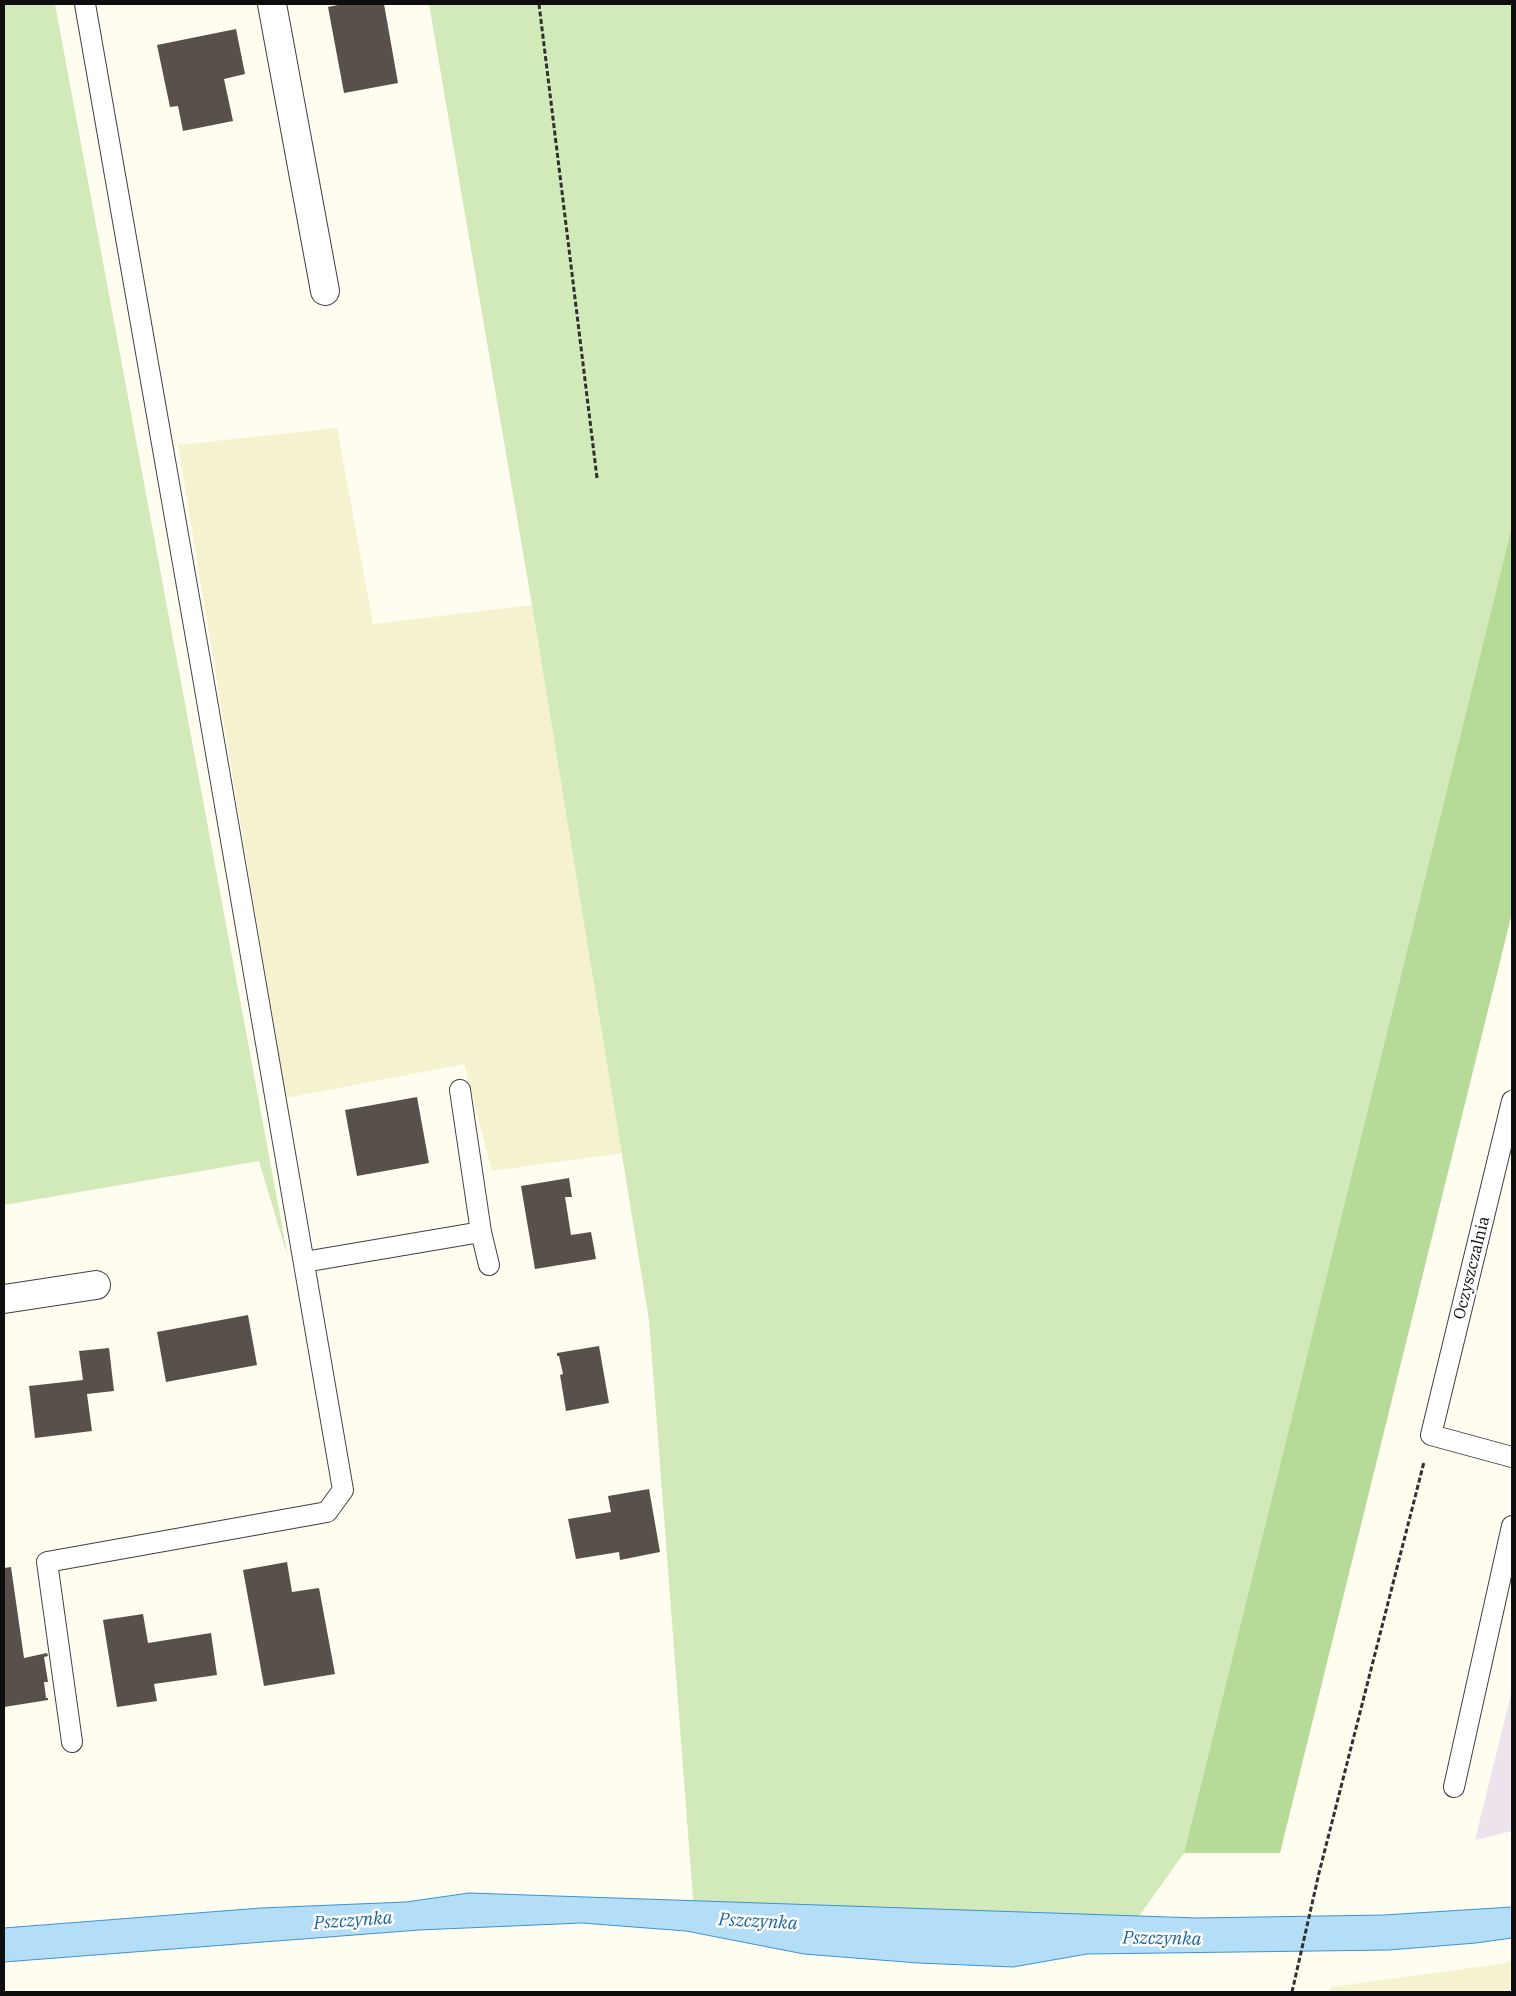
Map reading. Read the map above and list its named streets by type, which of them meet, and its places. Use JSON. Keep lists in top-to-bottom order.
{
  "streets": {
    "lane": ["Oczyszczalnia"]
  },
  "water": ["Pszczynka"]
}
